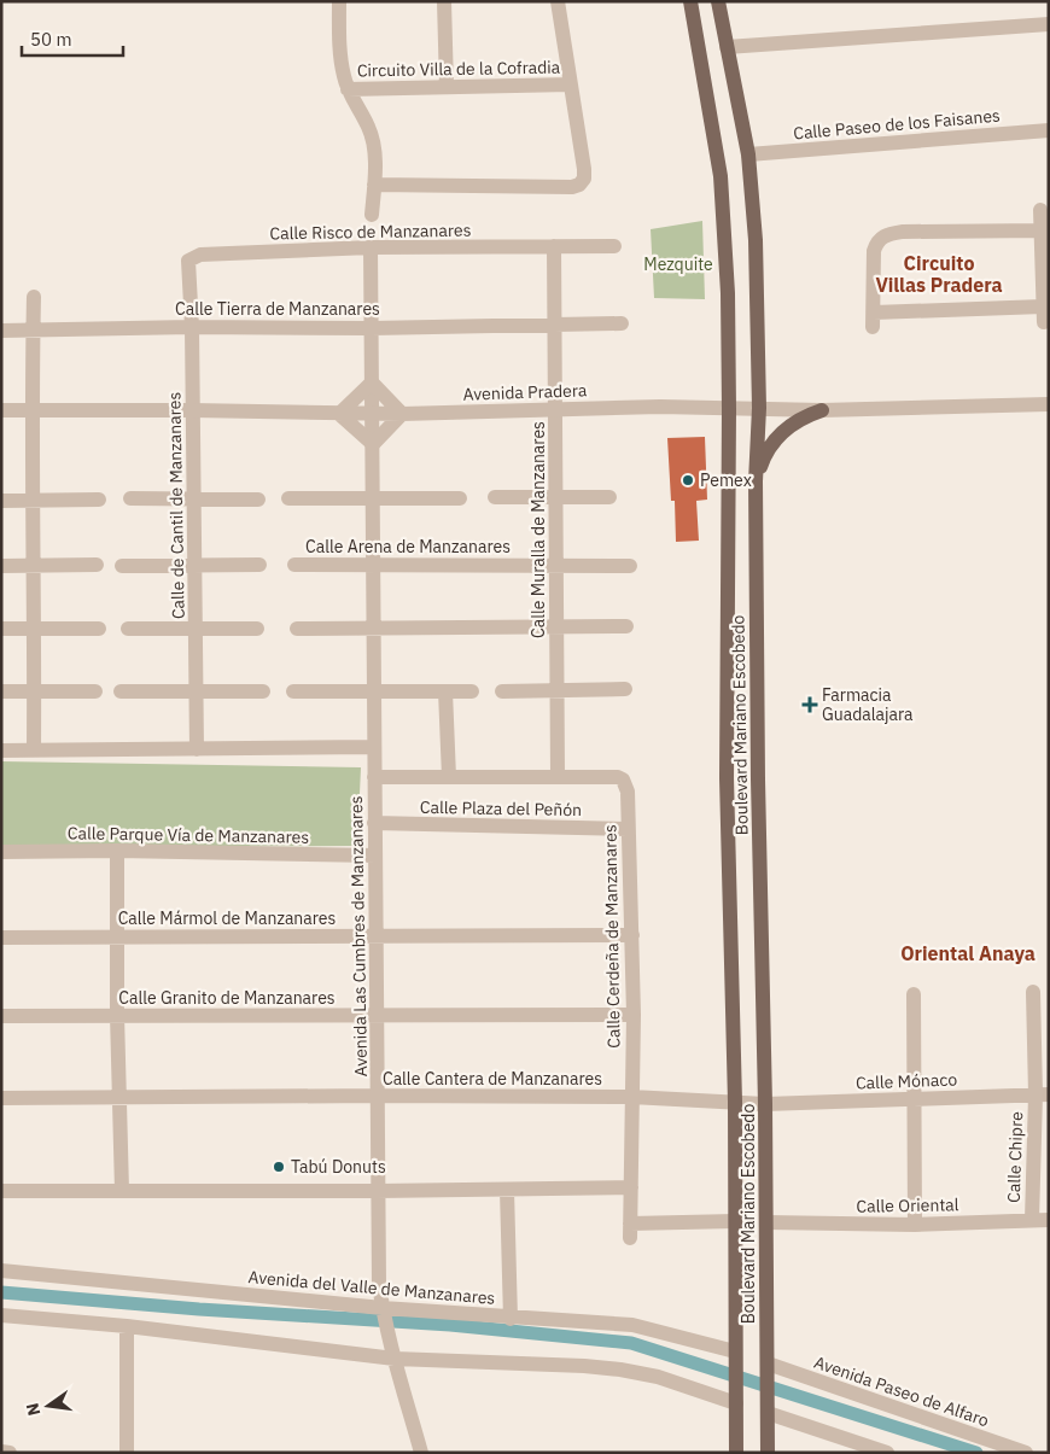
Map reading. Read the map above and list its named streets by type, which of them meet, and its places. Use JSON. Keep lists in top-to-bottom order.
{
  "streets": {
    "main road": ["Boulevard Mariano Escobedo"],
    "street": [
      "Circuito Villa de la Cofradia",
      "Calle Paseo de los Faisanes",
      "Calle Risco de Manzanares",
      "Calle Tierra de Manzanares",
      "Avenida Pradera",
      "Calle de Cantil de Manzanares",
      "Calle Muralla de Manzanares",
      "Calle Arena de Manzanares",
      "Calle Plaza del Peñón",
      "Calle Parque Vía de Manzanares",
      "Calle Mármol de Manzanares",
      "Avenida Las Cumbres de Manzanares",
      "Calle Cerdeña de Manzanares",
      "Calle Granito de Manzanares",
      "Calle Cantera de Manzanares",
      "Calle Mónaco",
      "Calle Chipre",
      "Calle Oriental",
      "Avenida del Valle de Manzanares",
      "Avenida Paseo de Alfaro"
    ]
  },
  "crossings": [
    ["Calle Paseo de los Faisanes", "Boulevard Mariano Escobedo"],
    ["Calle Risco de Manzanares", "Calle de Cantil de Manzanares"],
    ["Calle Risco de Manzanares", "Calle Muralla de Manzanares"],
    ["Calle Risco de Manzanares", "Avenida Las Cumbres de Manzanares"],
    ["Calle Tierra de Manzanares", "Calle de Cantil de Manzanares"],
    ["Calle Tierra de Manzanares", "Calle Muralla de Manzanares"],
    ["Calle Tierra de Manzanares", "Avenida Las Cumbres de Manzanares"],
    ["Avenida Pradera", "Calle de Cantil de Manzanares"],
    ["Avenida Pradera", "Calle Muralla de Manzanares"],
    ["Avenida Pradera", "Boulevard Mariano Escobedo"],
    ["Avenida Pradera", "Avenida Las Cumbres de Manzanares"],
    ["Calle Muralla de Manzanares", "Calle Arena de Manzanares"],
    ["Calle Muralla de Manzanares", "Calle Plaza del Peñón"],
    ["Calle Arena de Manzanares", "Avenida Las Cumbres de Manzanares"],
    ["Boulevard Mariano Escobedo", "Calle Cerdeña de Manzanares"],
    ["Boulevard Mariano Escobedo", "Calle Cantera de Manzanares"],
    ["Boulevard Mariano Escobedo", "Calle Mónaco"],
    ["Boulevard Mariano Escobedo", "Calle Oriental"],
    ["Boulevard Mariano Escobedo", "Avenida del Valle de Manzanares"],
    ["Boulevard Mariano Escobedo", "Avenida Paseo de Alfaro"],
    ["Calle Plaza del Peñón", "Avenida Las Cumbres de Manzanares"],
    ["Calle Plaza del Peñón", "Calle Cerdeña de Manzanares"],
    ["Calle Parque Vía de Manzanares", "Avenida Las Cumbres de Manzanares"],
    ["Calle Mármol de Manzanares", "Avenida Las Cumbres de Manzanares"],
    ["Calle Mármol de Manzanares", "Calle Cerdeña de Manzanares"],
    ["Avenida Las Cumbres de Manzanares", "Calle Granito de Manzanares"],
    ["Avenida Las Cumbres de Manzanares", "Calle Cantera de Manzanares"],
    ["Avenida Las Cumbres de Manzanares", "Avenida del Valle de Manzanares"],
    ["Calle Cerdeña de Manzanares", "Calle Granito de Manzanares"],
    ["Calle Cerdeña de Manzanares", "Calle Cantera de Manzanares"],
    ["Calle Cantera de Manzanares", "Calle Mónaco"],
    ["Calle Mónaco", "Calle Chipre"],
    ["Calle Chipre", "Calle Oriental"]
  ],
  "districts": ["Circuito Villas Pradera", "Oriental Anaya"],
  "parks": ["Mezquite"],
  "places": {
    "other": ["Pemex", "Tabú Donuts"],
    "health": ["Farmacia Guadalajara"]
  },
  "scale_bar": "50 m",
  "north": "left"
}
